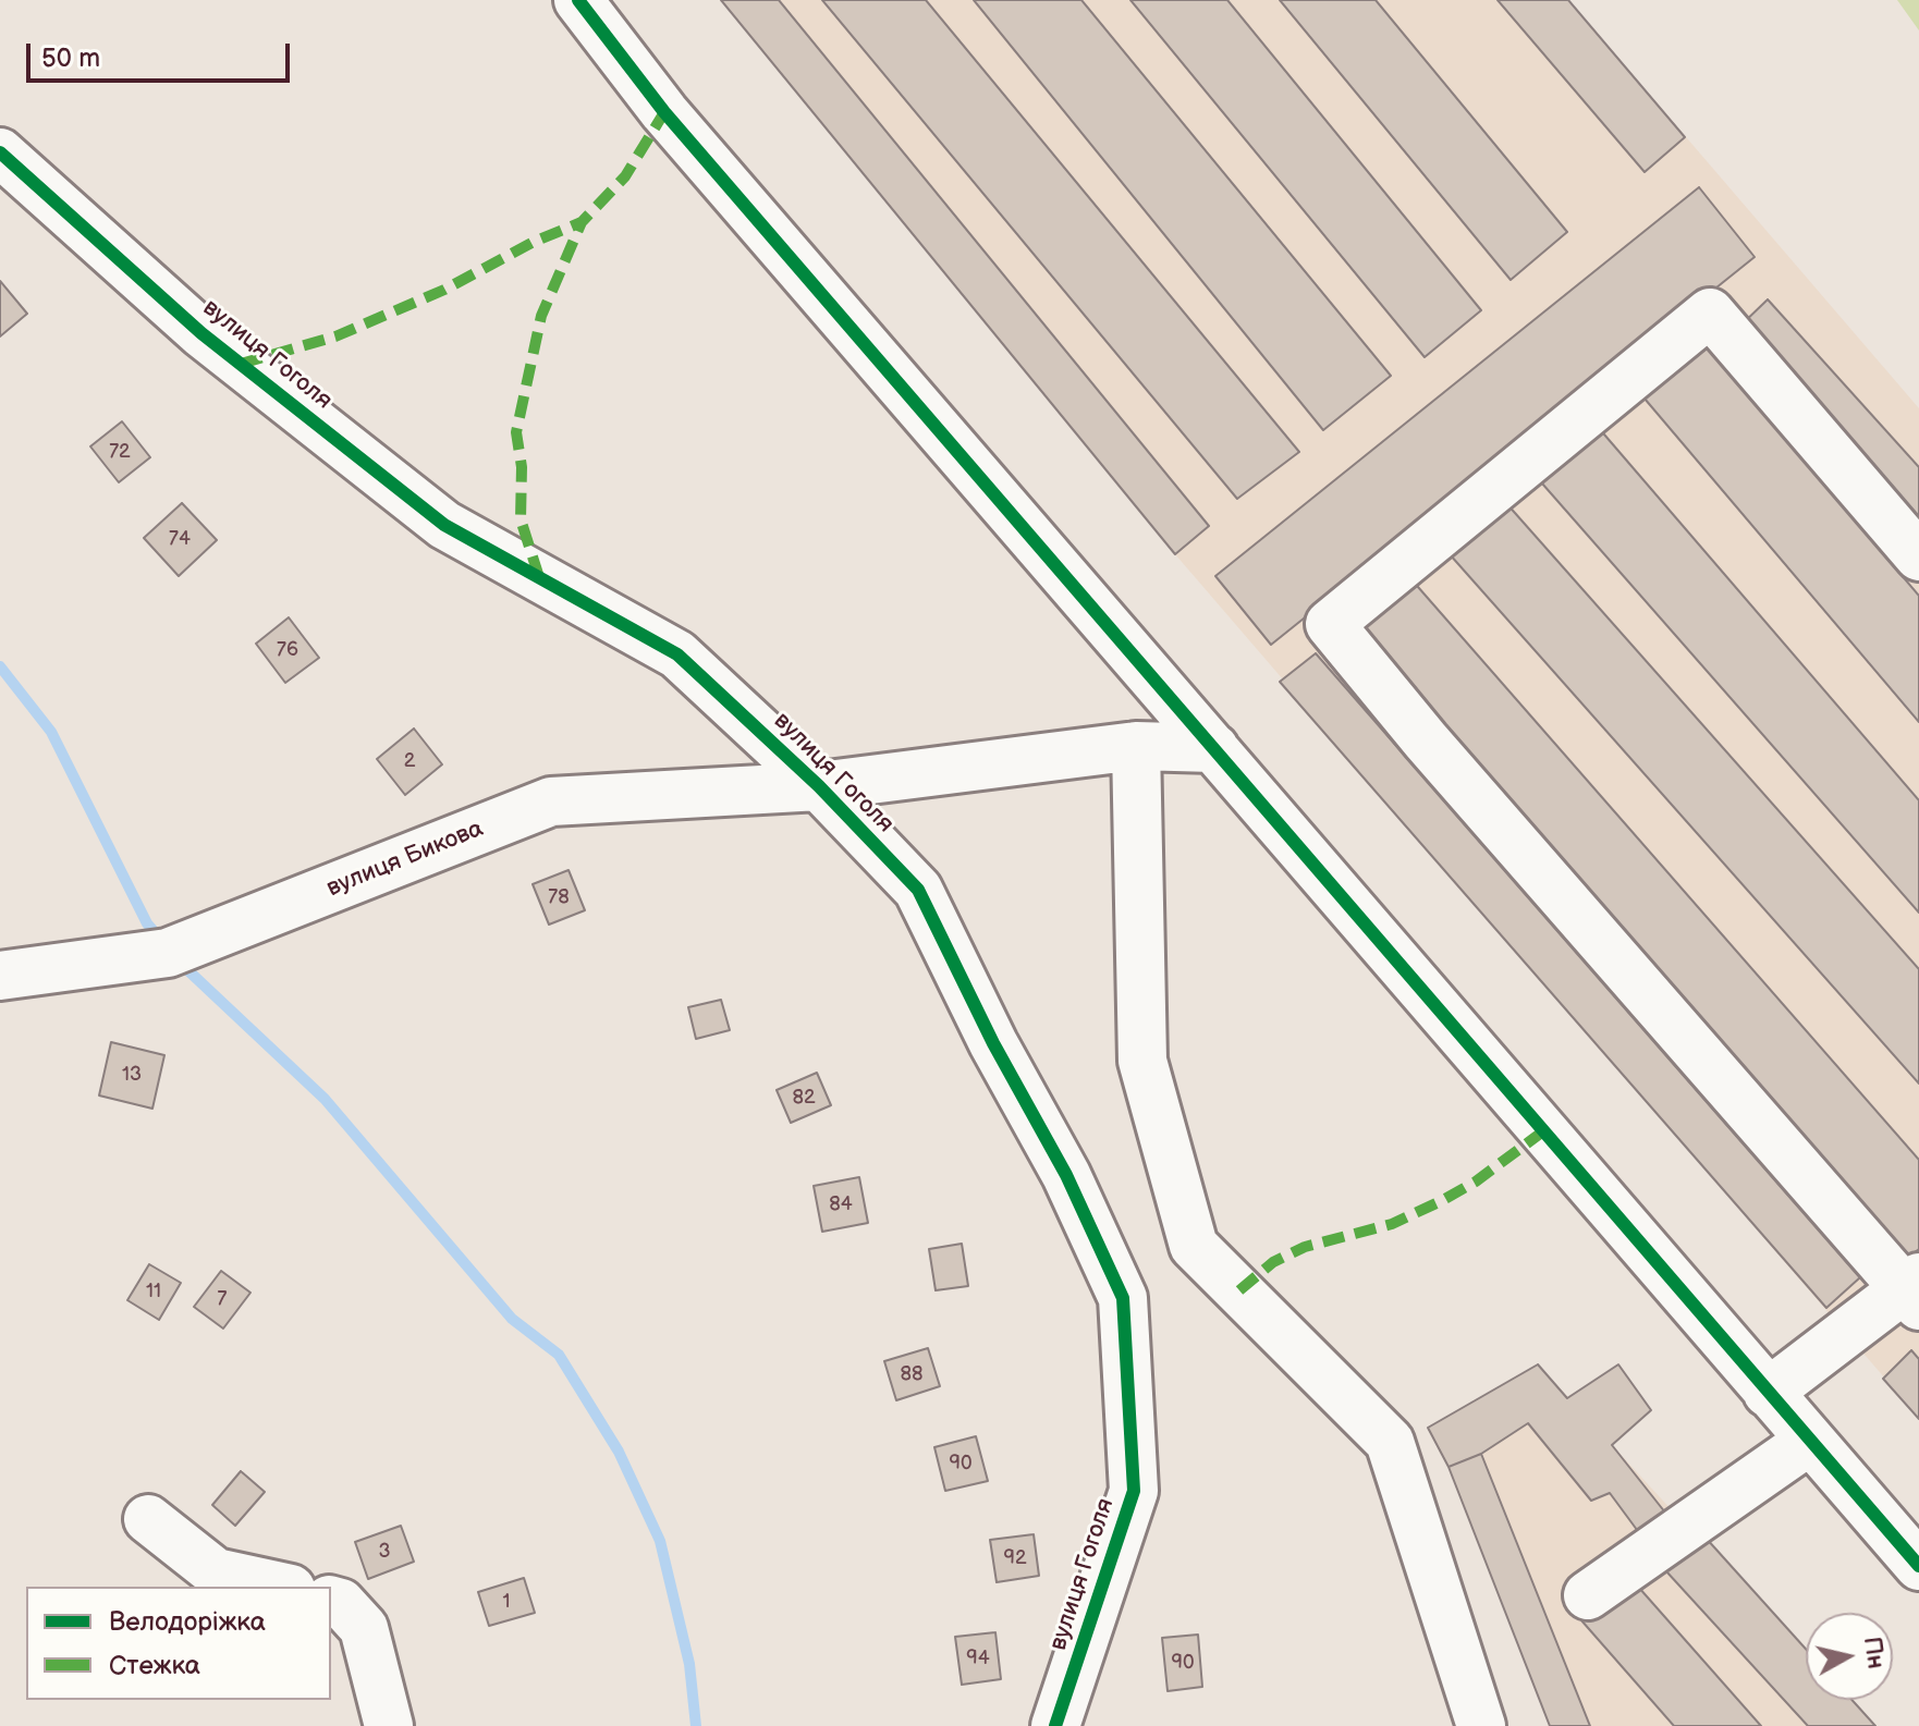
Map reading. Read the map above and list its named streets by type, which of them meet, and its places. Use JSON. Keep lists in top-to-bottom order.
{
  "streets": {
    "street": ["вулиця Гоголя", "вулиця Бикова"]
  },
  "crossings": [
    ["вулиця Гоголя", "вулиця Бикова"]
  ],
  "house_numbers": [
    "72",
    "74",
    "76",
    "2",
    "78",
    "13",
    "82",
    "84",
    "11",
    "7",
    "88",
    "90",
    "3",
    "92",
    "1",
    "94",
    "90"
  ],
  "legend": ["Велодоріжка", "Стежка"],
  "scale_bar": "50 m",
  "north": "right"
}
